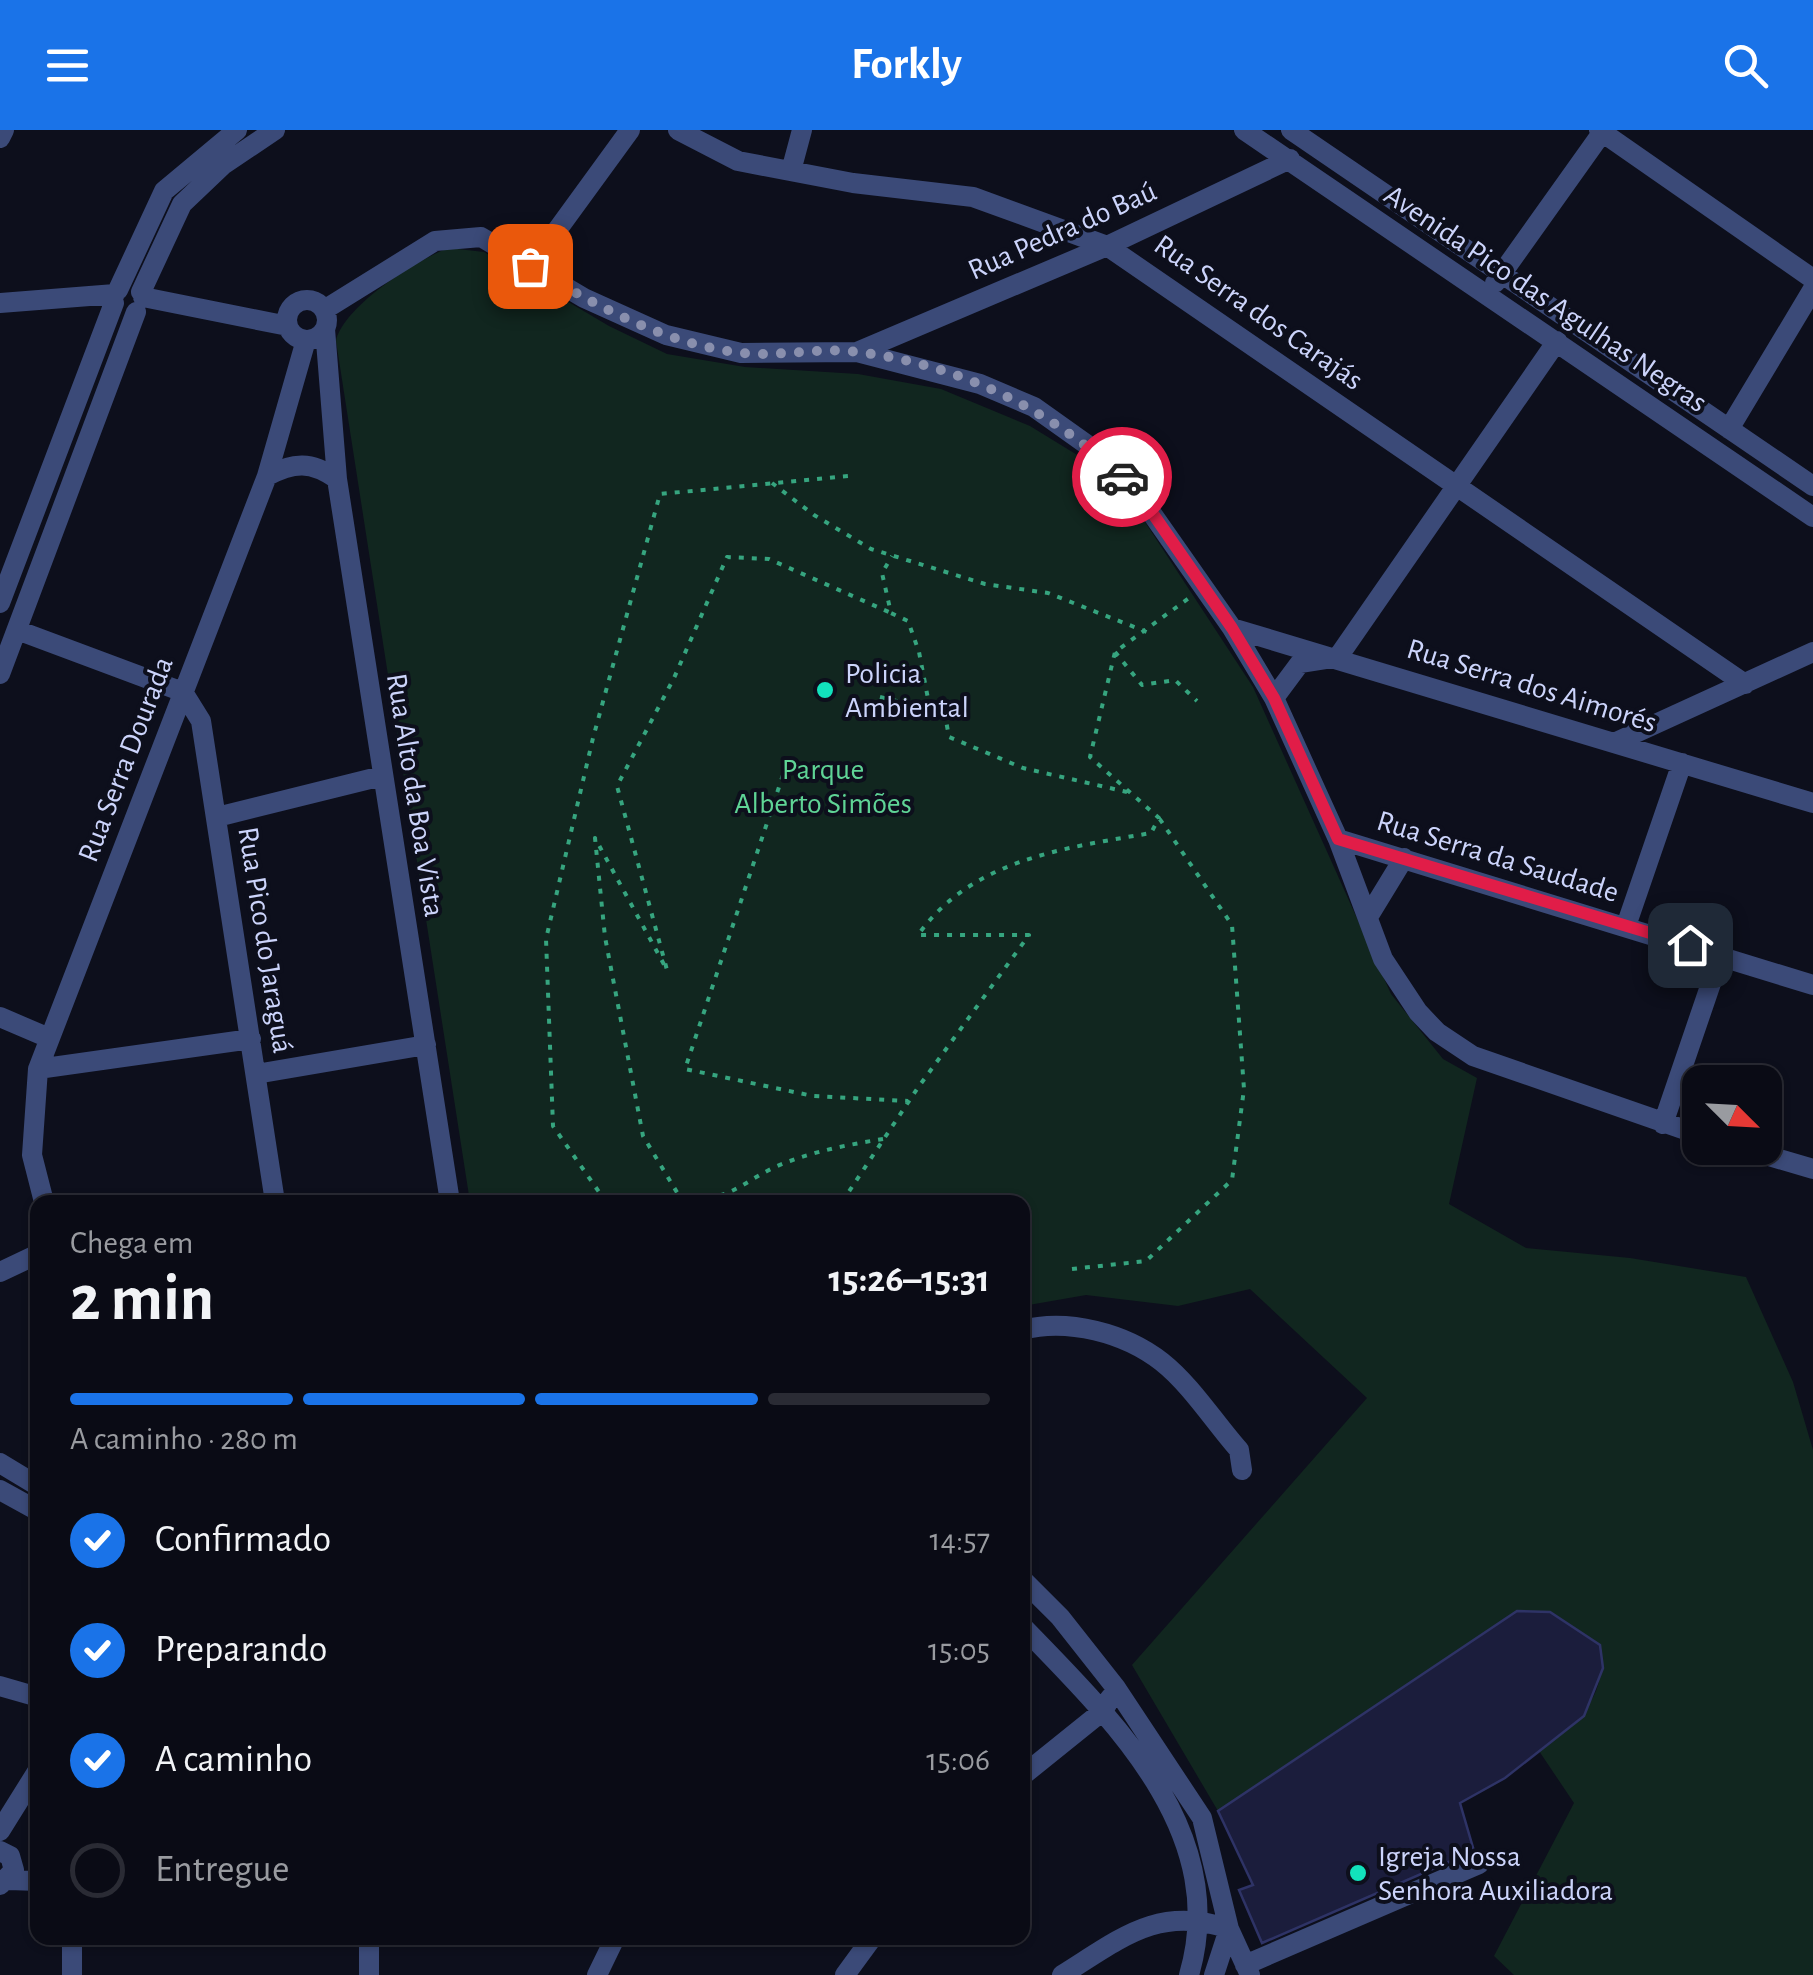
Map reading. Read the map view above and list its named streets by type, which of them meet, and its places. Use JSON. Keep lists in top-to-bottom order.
{
  "streets": {
    "street": [
      "Rua Pedra do Baú",
      "Avenida Pico das Agulhas Negras",
      "Rua Serra dos Carajás",
      "Rua Serra dos Aimorés",
      "Rua Serra Dourada",
      "Rua Alto da Boa Vista",
      "Rua Serra da Saudade",
      "Rua Pico do Jaraguá"
    ]
  },
  "crossings": [
    ["Rua Pedra do Baú", "Avenida Pico das Agulhas Negras"],
    ["Rua Pedra do Baú", "Rua Serra dos Carajás"],
    ["Rua Serra Dourada", "Rua Alto da Boa Vista"],
    ["Rua Serra Dourada", "Rua Pico do Jaraguá"]
  ],
  "parks": ["Parque Alberto Simões"],
  "places": ["Policia Ambiental", "Igreja Nossa Senhora Auxiliadora"],
  "north": "bottom right",
  "page": {
    "header": "Forkly",
    "heading": ["2 min", "Chega em", "15:26–15:31"],
    "bar": "A caminho · 280 m",
    "list": [
      ["Confirmado", "14:57"],
      ["Preparando", "15:05"],
      ["A caminho", "15:06"],
      "Entregue"
    ]
  }
}
